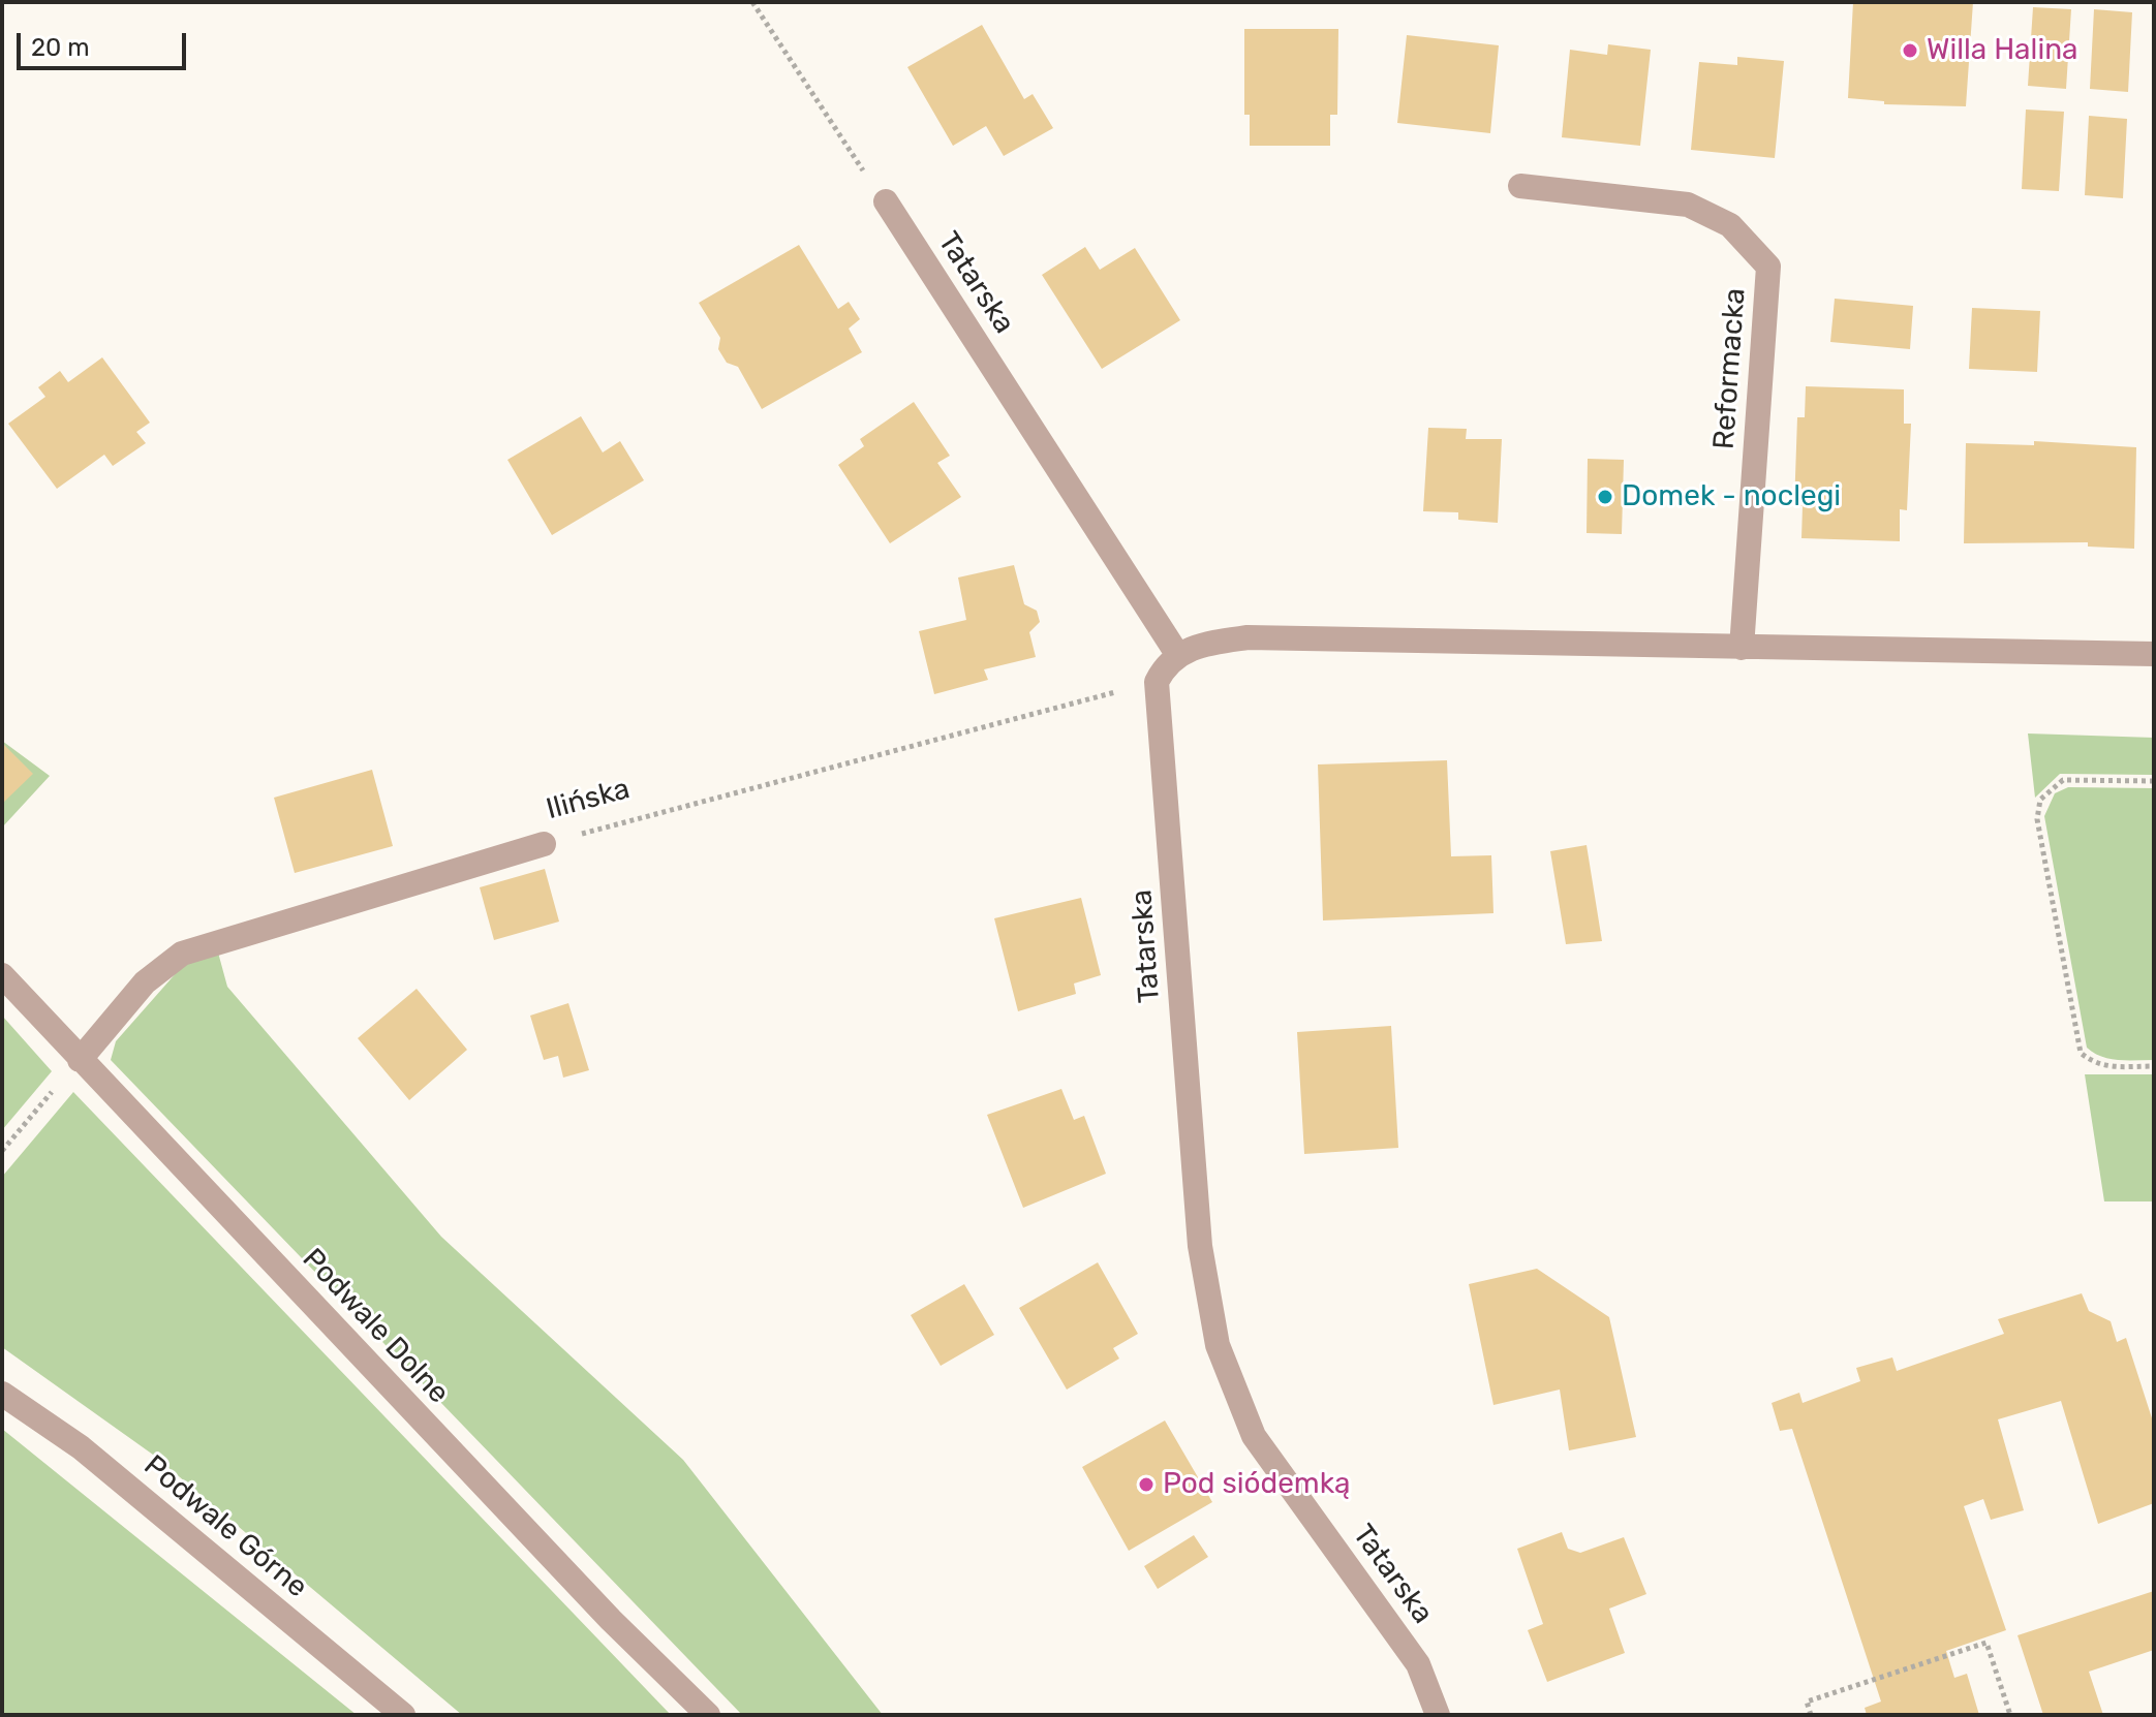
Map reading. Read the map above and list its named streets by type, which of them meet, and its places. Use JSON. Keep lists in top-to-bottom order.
{
  "streets": {
    "street": [
      "Tatarska",
      "Reformacka",
      "Ilińska",
      "Podwale Dolne",
      "Podwale Górne"
    ]
  },
  "crossings": [
    ["Tatarska", "Ilińska"],
    ["Ilińska", "Podwale Dolne"]
  ],
  "places": ["Willa Halina", "Domek - noclegi", "Pod siódemką"],
  "scale_bar": "20 m"
}
